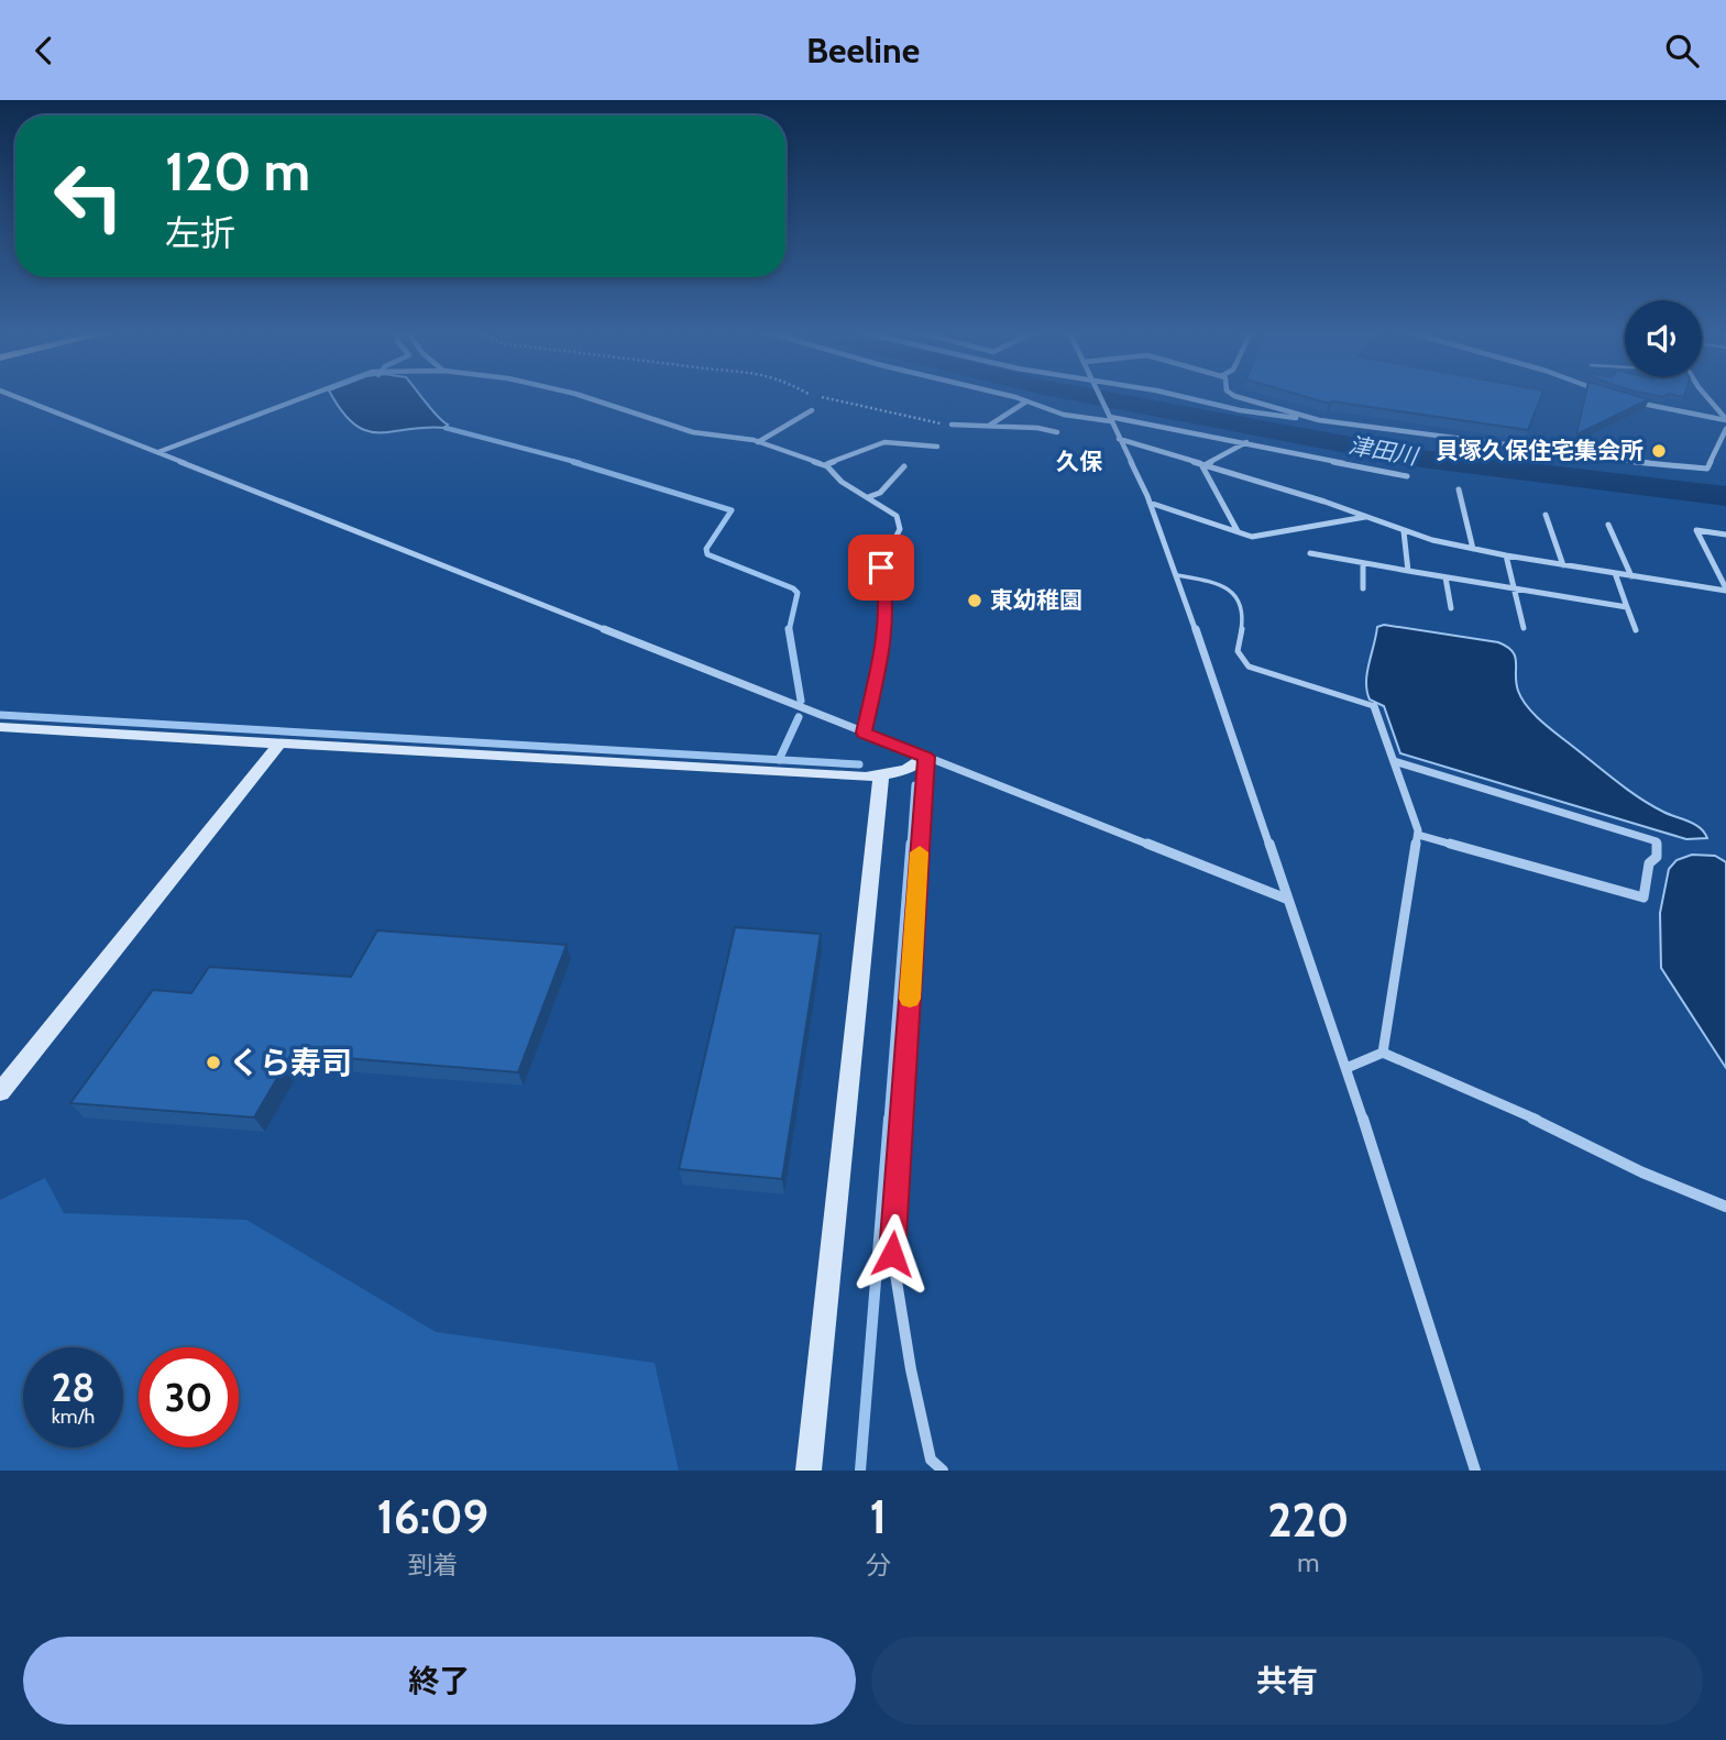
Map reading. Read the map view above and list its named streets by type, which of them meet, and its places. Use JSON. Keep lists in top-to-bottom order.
{
  "districts": ["久保"],
  "water": ["津田川"],
  "places": ["貝塚久保住宅集会所", "東幼稚園", "くら寿司"],
  "page": {
    "header": "Beeline",
    "turn": ["120 m", "左折"],
    "speed": "28 km/h",
    "limit": "30",
    "eta": [
      "16:09",
      "到着",
      "1",
      "分",
      "220",
      "m"
    ],
    "buttons": ["終了", "共有"]
  }
}
